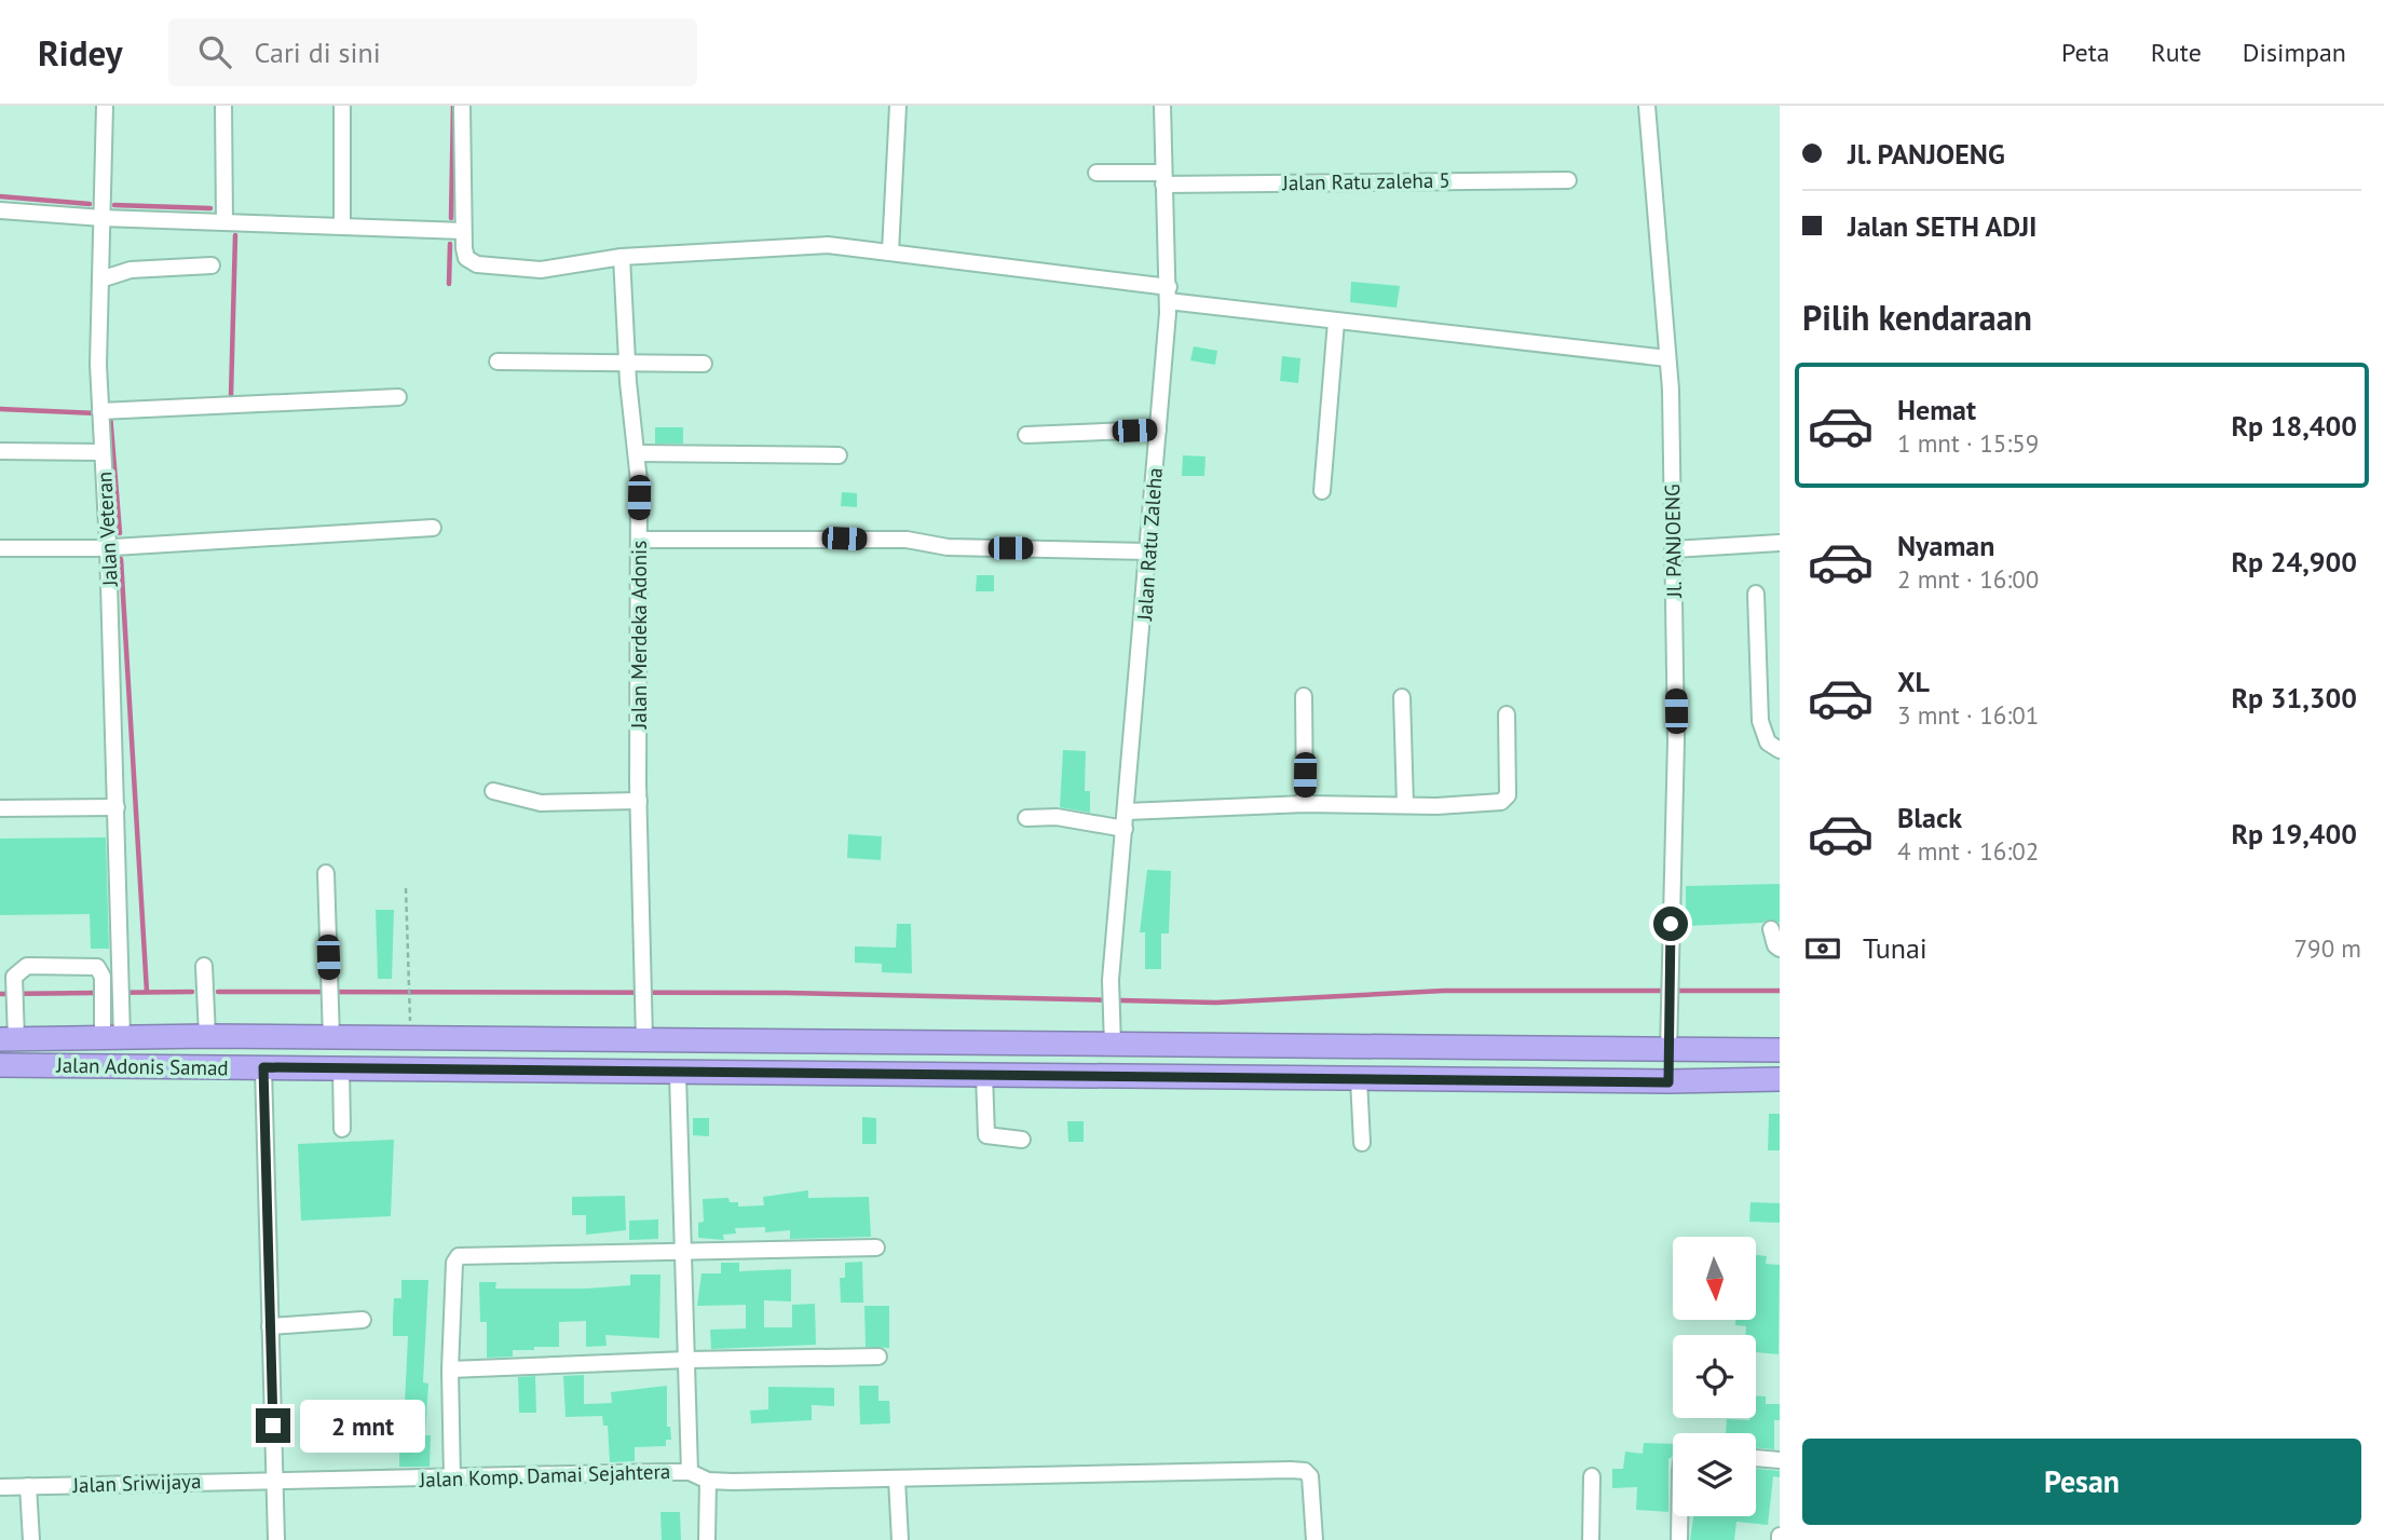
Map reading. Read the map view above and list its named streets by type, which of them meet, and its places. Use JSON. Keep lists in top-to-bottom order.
{
  "streets": {
    "highway": ["Jalan Adonis Samad"],
    "street": [
      "Jalan Ratu zaleha 5",
      "Jalan Veteran",
      "Jl. PANJOENG",
      "Jalan Ratu Zaleha",
      "Jalan Merdeka Adonis",
      "Jalan Komp. Damai Sejahtera",
      "Jalan Sriwijaya"
    ]
  },
  "crossings": [
    ["Jalan Ratu zaleha 5", "Jalan Ratu Zaleha"],
    ["Jalan Adonis Samad", "Jalan Komp. Damai Sejahtera"],
    ["Jalan Komp. Damai Sejahtera", "Jalan Sriwijaya"]
  ],
  "north": "bottom",
  "page": {
    "header": "Ridey",
    "search": "Cari di sini",
    "nav": ["Peta", "Rute", "Disimpan"],
    "banner": ["Jl. PANJOENG", "Jalan SETH ADJI"],
    "heading": "Pilih kendaraan",
    "list": [
      {
        "name": "Hemat",
        "note": "1 mnt · 15:59",
        "value": "Rp 18,400"
      },
      {
        "name": "Nyaman",
        "note": "2 mnt · 16:00",
        "value": "Rp 24,900"
      },
      {
        "name": "XL",
        "note": "3 mnt · 16:01",
        "value": "Rp 31,300"
      },
      {
        "name": "Black",
        "note": "4 mnt · 16:02",
        "value": "Rp 19,400"
      }
    ],
    "pay": ["Tunai", "790 m"],
    "bubble": "2 mnt",
    "buttons": "Pesan"
  }
}
